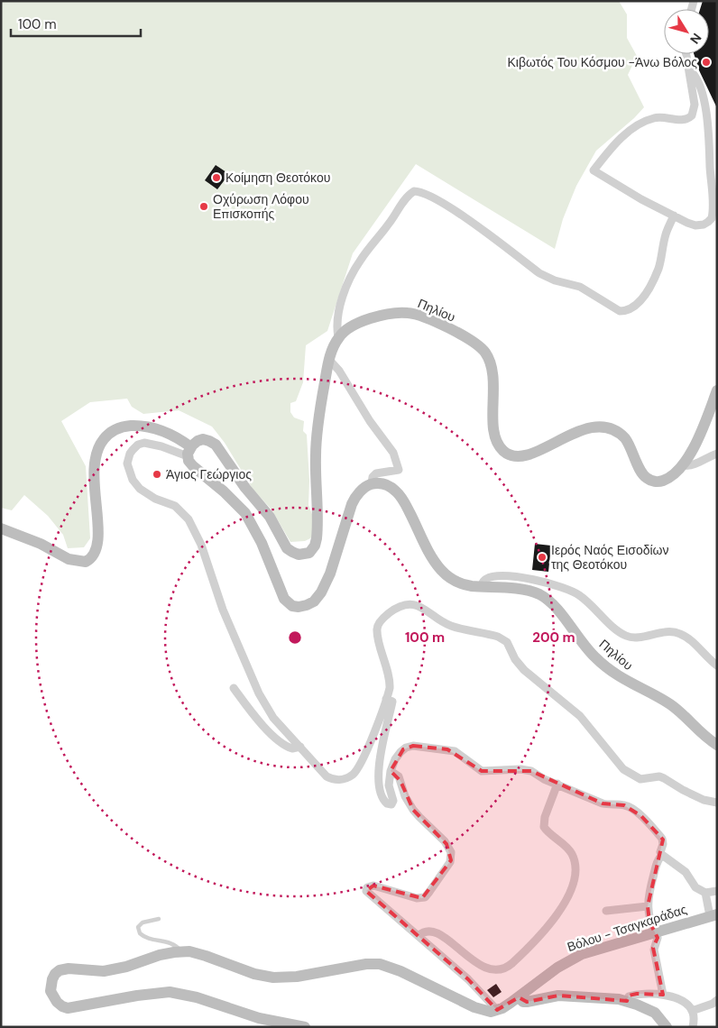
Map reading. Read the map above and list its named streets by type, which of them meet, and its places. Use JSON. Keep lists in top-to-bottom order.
{
  "streets": {
    "main road": ["Πηλίου", "Βόλου - Τσαγκαράδας"]
  },
  "places": [
    "Κιβωτός Του Κόσμου -Άνω Βόλος",
    "Κοίμηση Θεοτόκου",
    "Οχύρωση Λόφου Επισκοπής",
    "Άγιος Γεώργιος",
    "Ιερός Ναός Εισοδίων της Θεοτόκου"
  ],
  "scale_bar": "100 m",
  "north": "bottom right",
  "rings": ["100 m", "200 m"]
}
